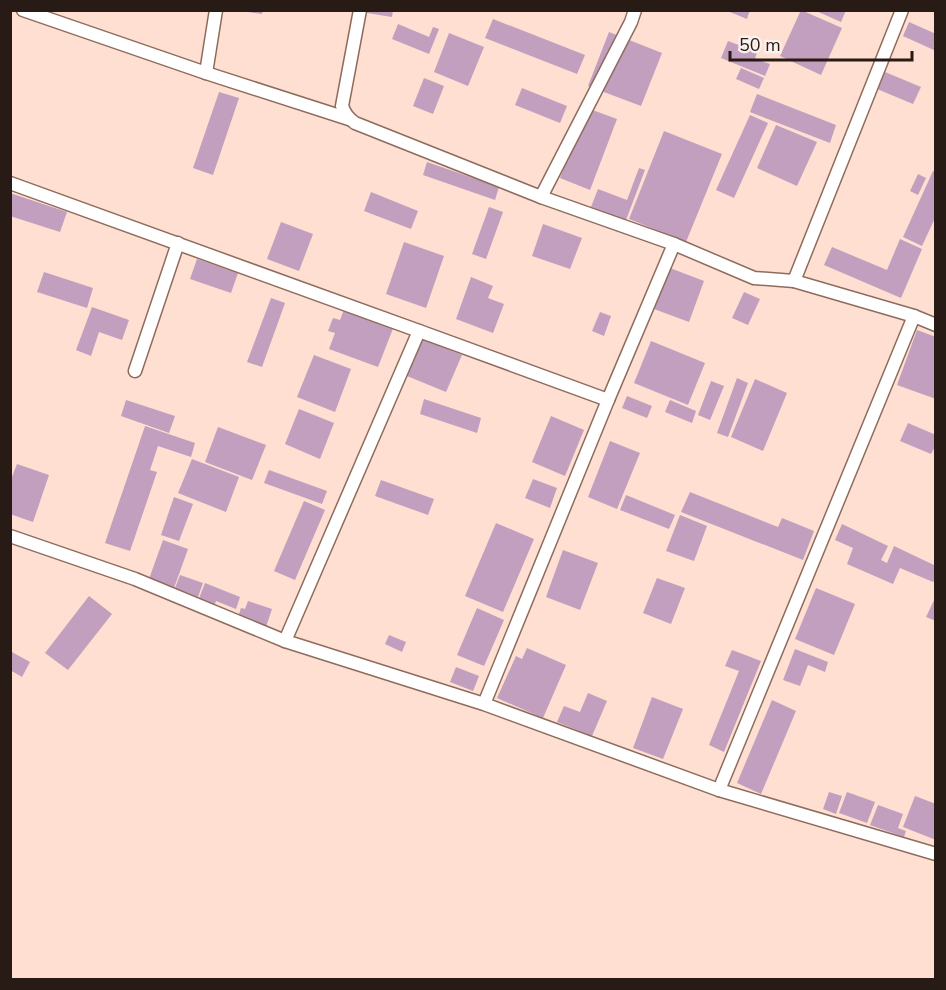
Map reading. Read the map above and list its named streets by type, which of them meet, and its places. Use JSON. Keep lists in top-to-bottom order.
{
  "scale_bar": "50 m"
}
